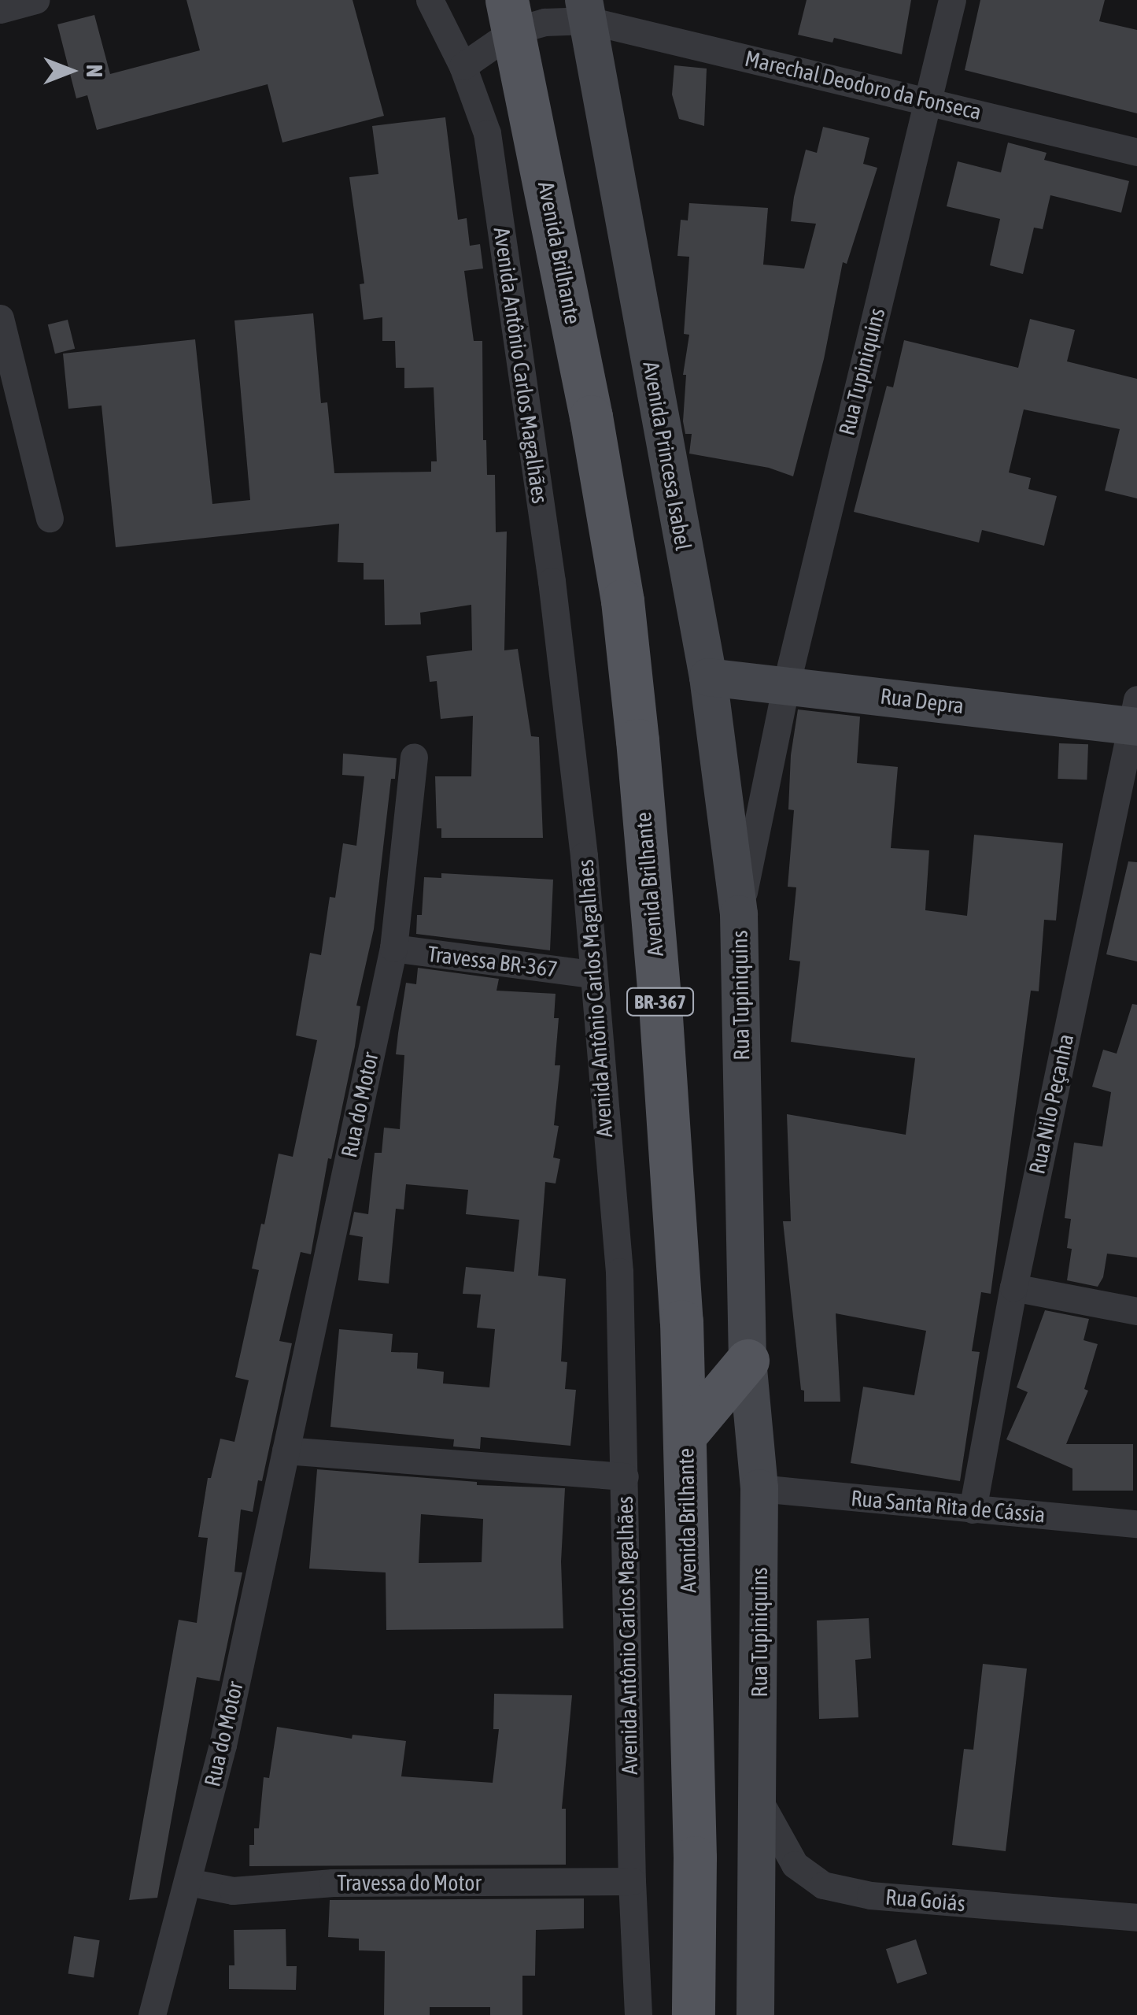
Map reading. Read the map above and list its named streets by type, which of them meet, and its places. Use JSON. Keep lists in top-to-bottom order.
{
  "streets": {
    "main road": ["Avenida Brilhante", "BR-367"],
    "street": [
      "Marechal Deodoro da Fonseca",
      "Avenida Antônio Carlos Magalhães",
      "Rua Tupiniquins",
      "Avenida Princesa Isabel",
      "Rua Depra",
      "Travessa BR-367",
      "Rua Nilo Peçanha",
      "Rua do Motor",
      "Rua Santa Rita de Cássia",
      "Travessa do Motor",
      "Rua Goiás"
    ]
  },
  "crossings": [
    ["Marechal Deodoro da Fonseca", "Avenida Brilhante"],
    ["Marechal Deodoro da Fonseca", "Rua Tupiniquins"],
    ["Marechal Deodoro da Fonseca", "Avenida Princesa Isabel"],
    ["Avenida Antônio Carlos Magalhães", "Travessa BR-367"],
    ["Avenida Antônio Carlos Magalhães", "Travessa do Motor"],
    ["Rua Tupiniquins", "Avenida Princesa Isabel"],
    ["Rua Tupiniquins", "Rua Depra"],
    ["Rua Tupiniquins", "Rua Santa Rita de Cássia"],
    ["Rua Tupiniquins", "Rua Goiás"],
    ["Avenida Princesa Isabel", "Rua Depra"],
    ["Rua Depra", "Rua Nilo Peçanha"],
    ["Travessa BR-367", "Rua do Motor"],
    ["Rua Nilo Peçanha", "Rua Santa Rita de Cássia"],
    ["Rua do Motor", "Travessa do Motor"]
  ],
  "north": "right"
}
